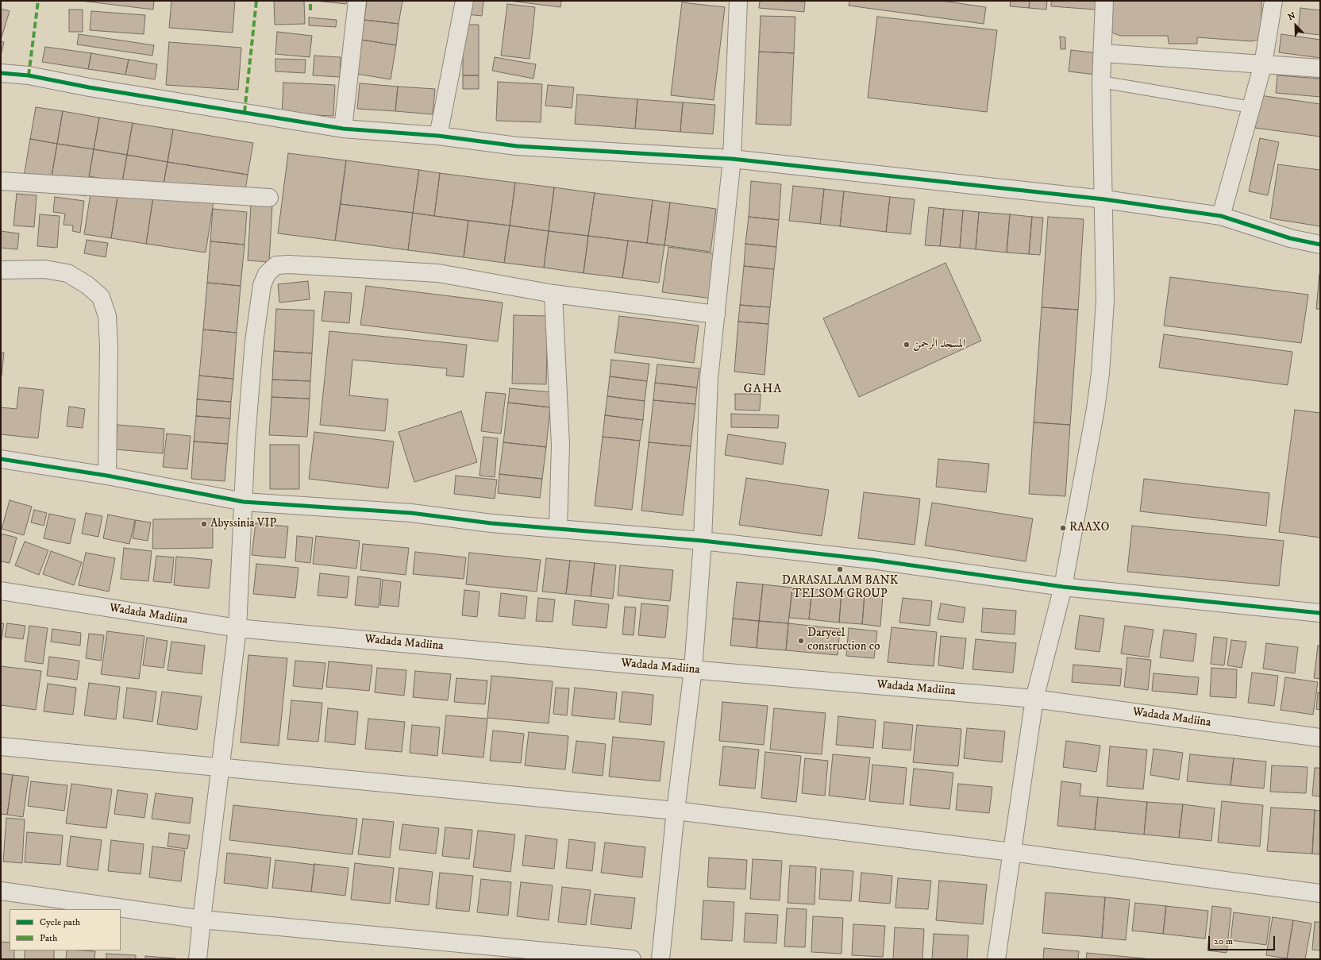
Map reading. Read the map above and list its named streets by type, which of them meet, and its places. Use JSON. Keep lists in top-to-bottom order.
{
  "streets": {
    "street": ["Wadada Madiina"]
  },
  "districts": ["GAHA"],
  "places": [
    "المسجد الرحمن",
    "Abyssinia VIP",
    "RAAXO",
    "DARASALAAM BANK TELSOM GROUP",
    "Daryeel construction co"
  ],
  "legend": ["Cycle path", "Path"],
  "scale_bar": "20 m",
  "north": "top left"
}
